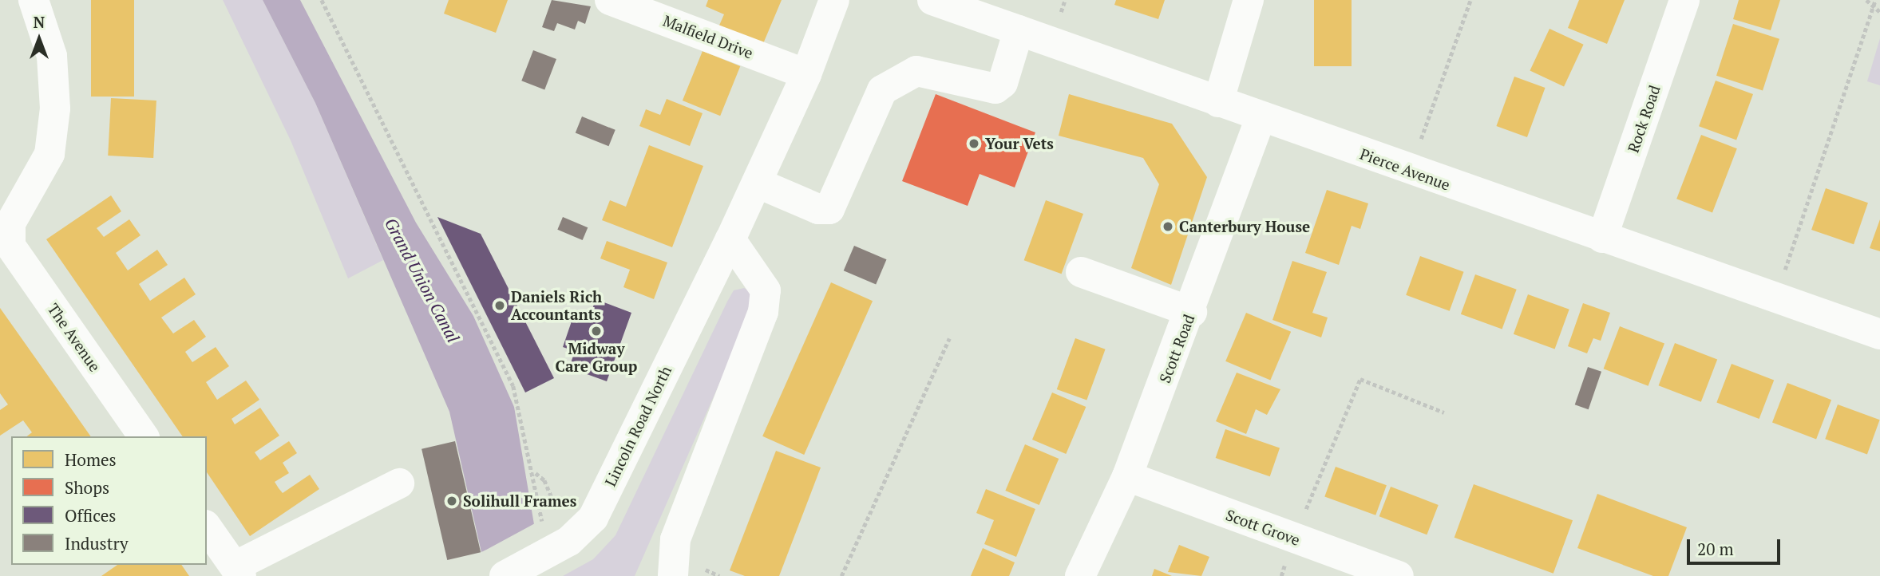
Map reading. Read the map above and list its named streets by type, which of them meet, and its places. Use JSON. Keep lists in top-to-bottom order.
{
  "streets": {
    "street": [
      "Malfield Drive",
      "Rock Road",
      "Pierce Avenue",
      "The Avenue",
      "Scott Road",
      "Lincoln Road North",
      "Scott Grove"
    ]
  },
  "crossings": [
    ["Malfield Drive", "Lincoln Road North"],
    ["Rock Road", "Pierce Avenue"],
    ["Pierce Avenue", "Scott Road"],
    ["Scott Road", "Scott Grove"]
  ],
  "water": ["Grand Union Canal"],
  "places": [
    "Your Vets",
    "Canterbury House",
    "Daniels Rich Accountants",
    "Midway Care Group",
    "Solihull Frames"
  ],
  "legend": [
    "Homes",
    "Shops",
    "Offices",
    "Industry"
  ],
  "scale_bar": "20 m",
  "north": "top"
}
